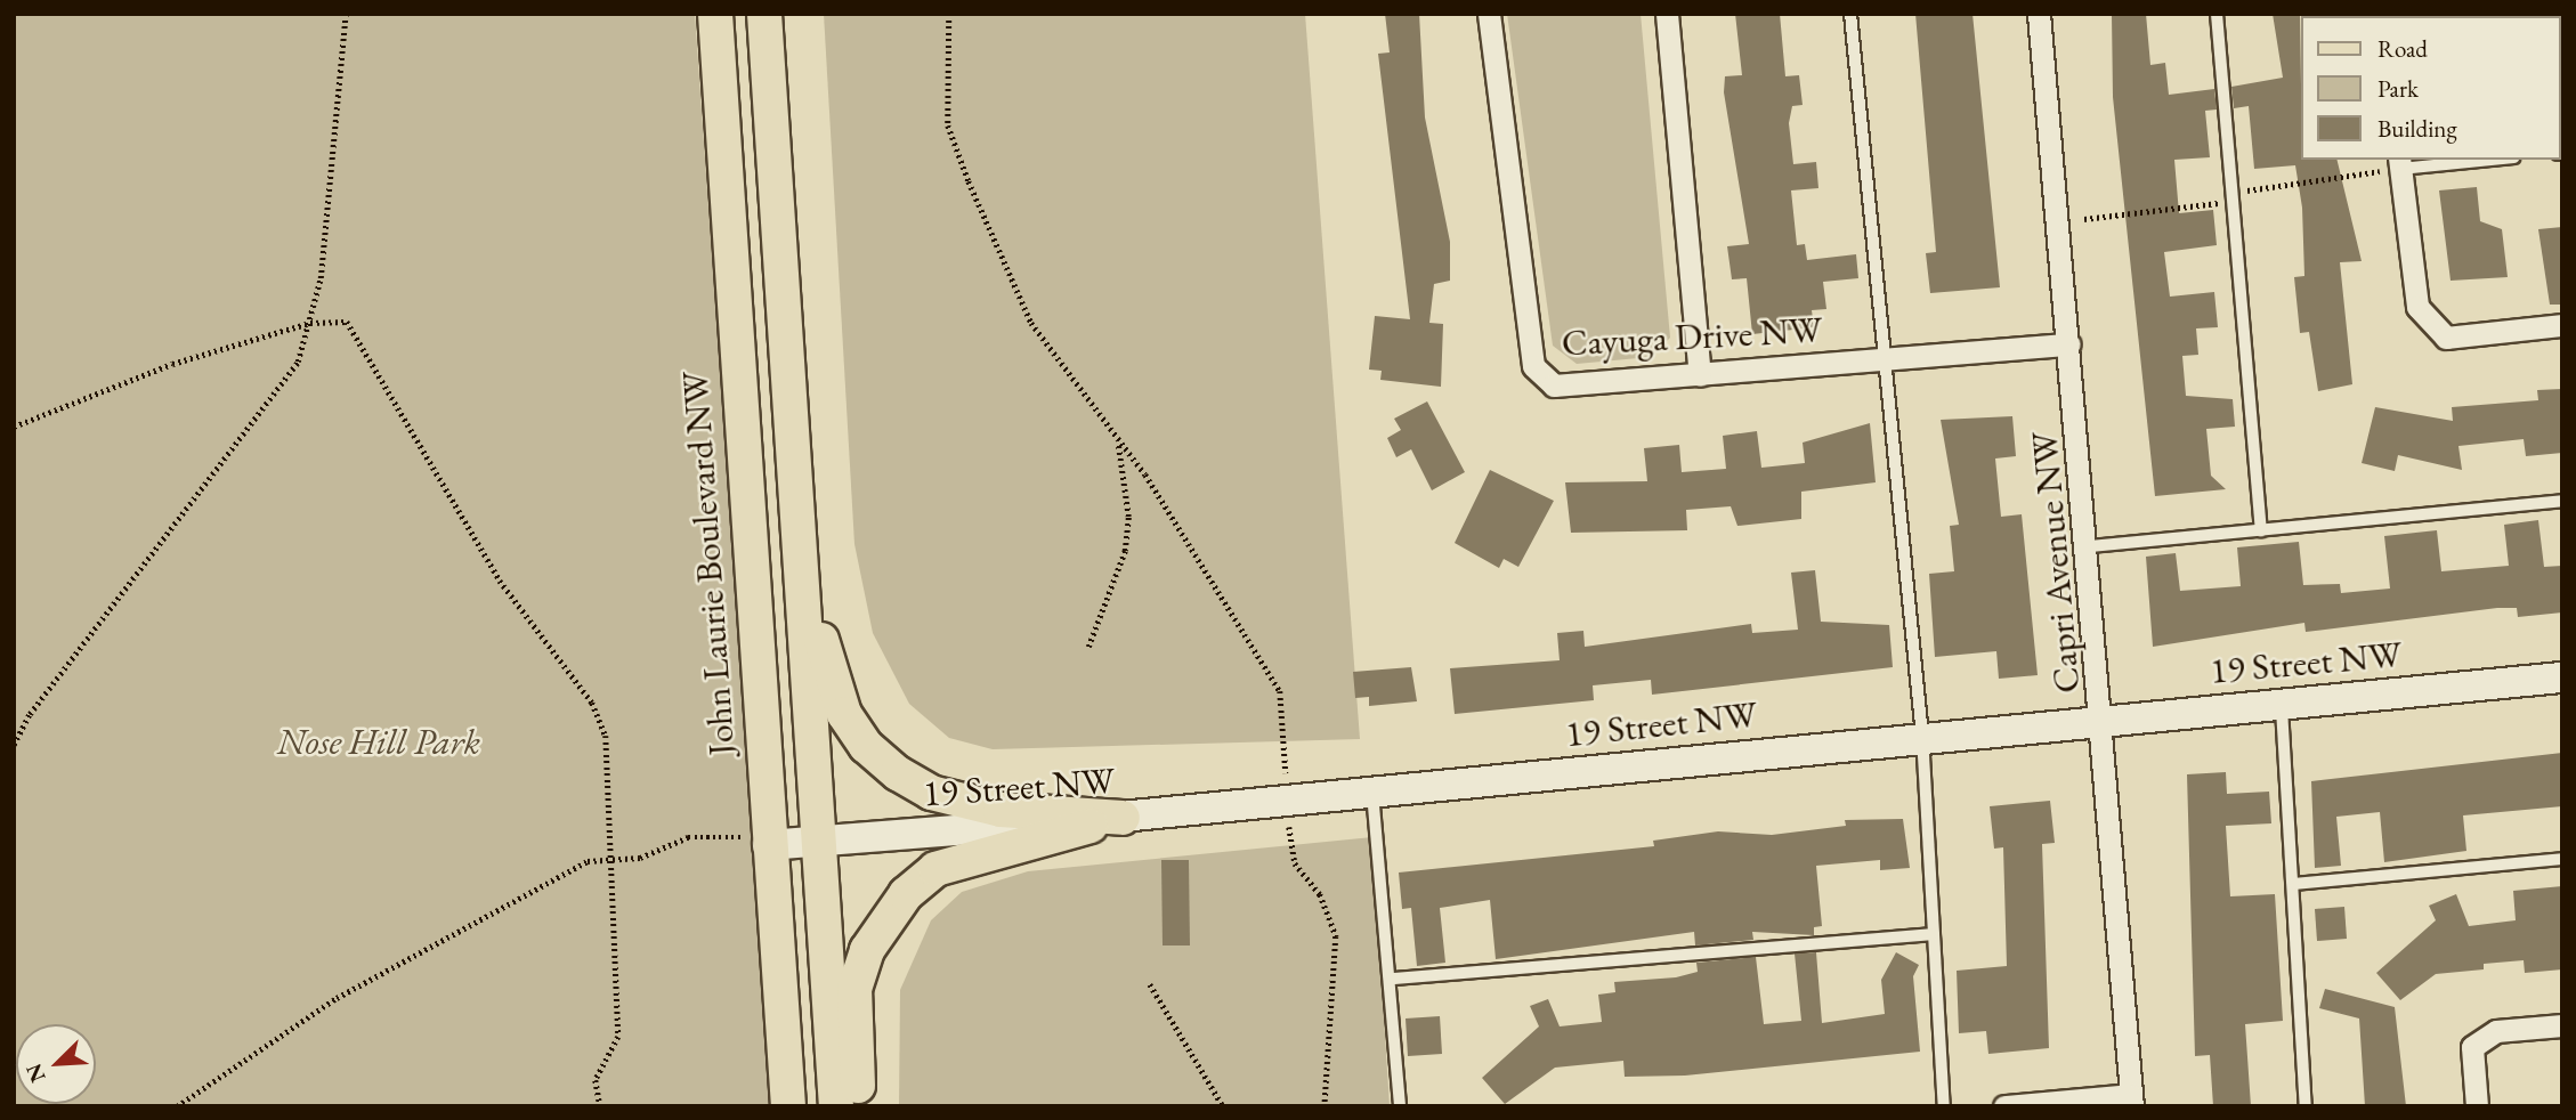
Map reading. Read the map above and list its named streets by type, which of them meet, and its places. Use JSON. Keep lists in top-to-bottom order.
{
  "streets": {
    "main road": ["John Laurie Boulevard NW"],
    "street": ["Cayuga Drive NW", "Capri Avenue NW", "19 Street NW"]
  },
  "crossings": [
    ["Cayuga Drive NW", "Capri Avenue NW"],
    ["Capri Avenue NW", "19 Street NW"],
    ["John Laurie Boulevard NW", "19 Street NW"]
  ],
  "parks": ["Nose Hill Park"],
  "legend": ["Road", "Park", "Building"],
  "north": "bottom left"
}
